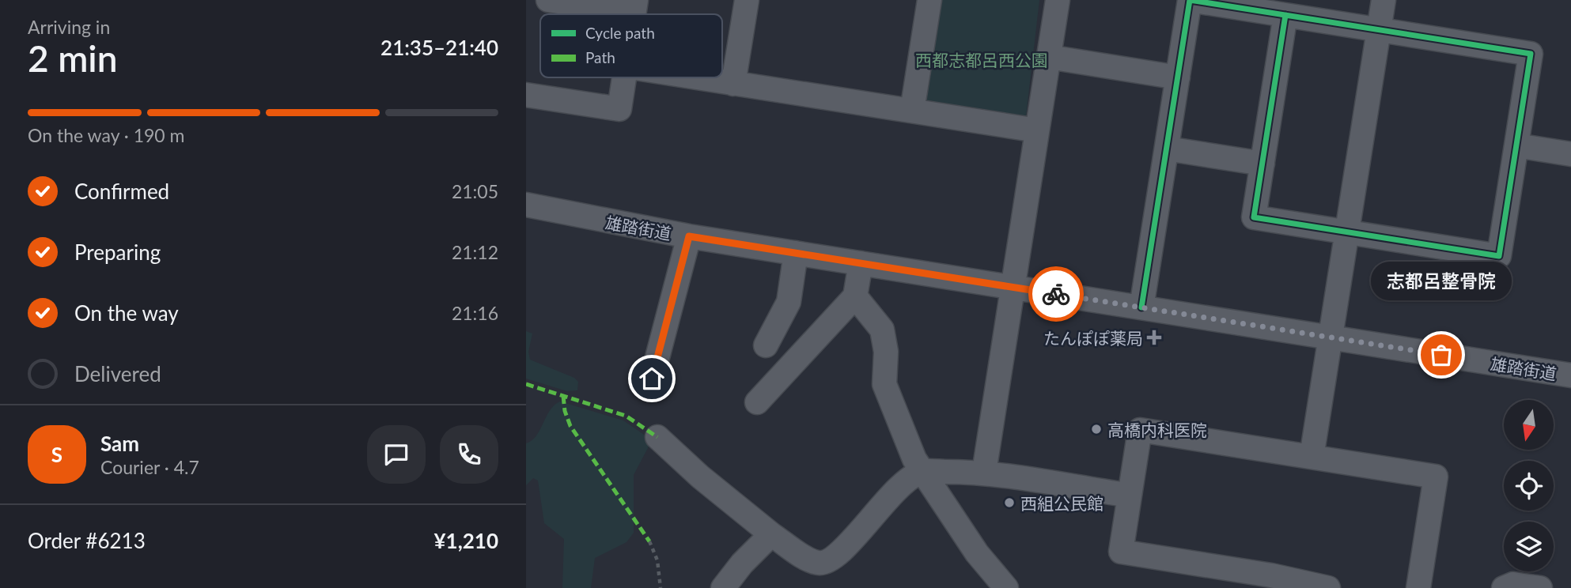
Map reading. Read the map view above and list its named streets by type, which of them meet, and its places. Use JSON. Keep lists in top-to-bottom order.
{
  "streets": {
    "street": ["雄踏街道"]
  },
  "parks": ["西都志都呂西公園"],
  "places": {
    "health": ["たんぽぽ薬局"],
    "other": ["志都呂整骨院", "高橋内科医院", "西組公民館"]
  },
  "legend": ["Cycle path", "Path"],
  "north": "bottom",
  "page": {
    "heading": ["2 min", "Arriving in", "21:35–21:40"],
    "panel": [
      "Sam",
      "Courier · 4.7",
      "Order #6213",
      "¥1,210"
    ],
    "bar": "On the way · 190 m",
    "list": [
      ["Confirmed", "21:05"],
      ["Preparing", "21:12"],
      ["On the way", "21:16"],
      "Delivered"
    ],
    "bubble": "志都呂整骨院",
    "round": "S"
  }
}
